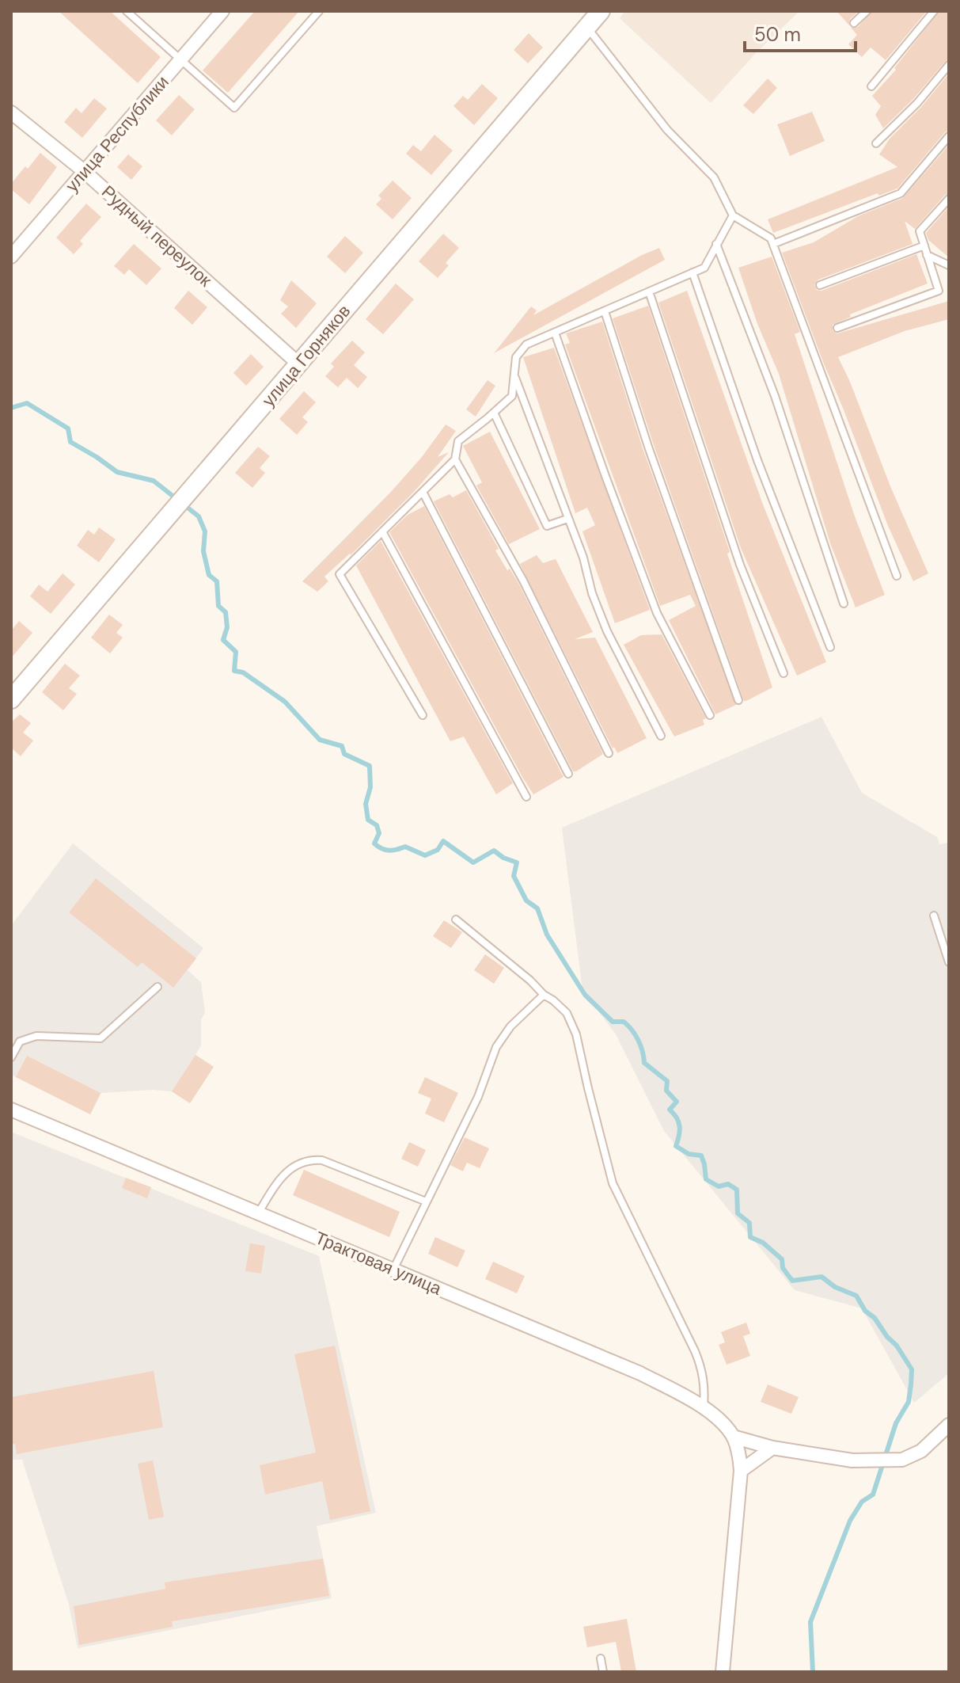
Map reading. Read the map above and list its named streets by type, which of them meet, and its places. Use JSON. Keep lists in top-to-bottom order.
{
  "streets": {
    "street": [
      "улица Республики",
      "Рудный переулок",
      "улица Горняков",
      "Трактовая улица"
    ]
  },
  "crossings": [
    ["улица Республики", "Рудный переулок"],
    ["Рудный переулок", "улица Горняков"]
  ],
  "scale_bar": "50 m"
}
